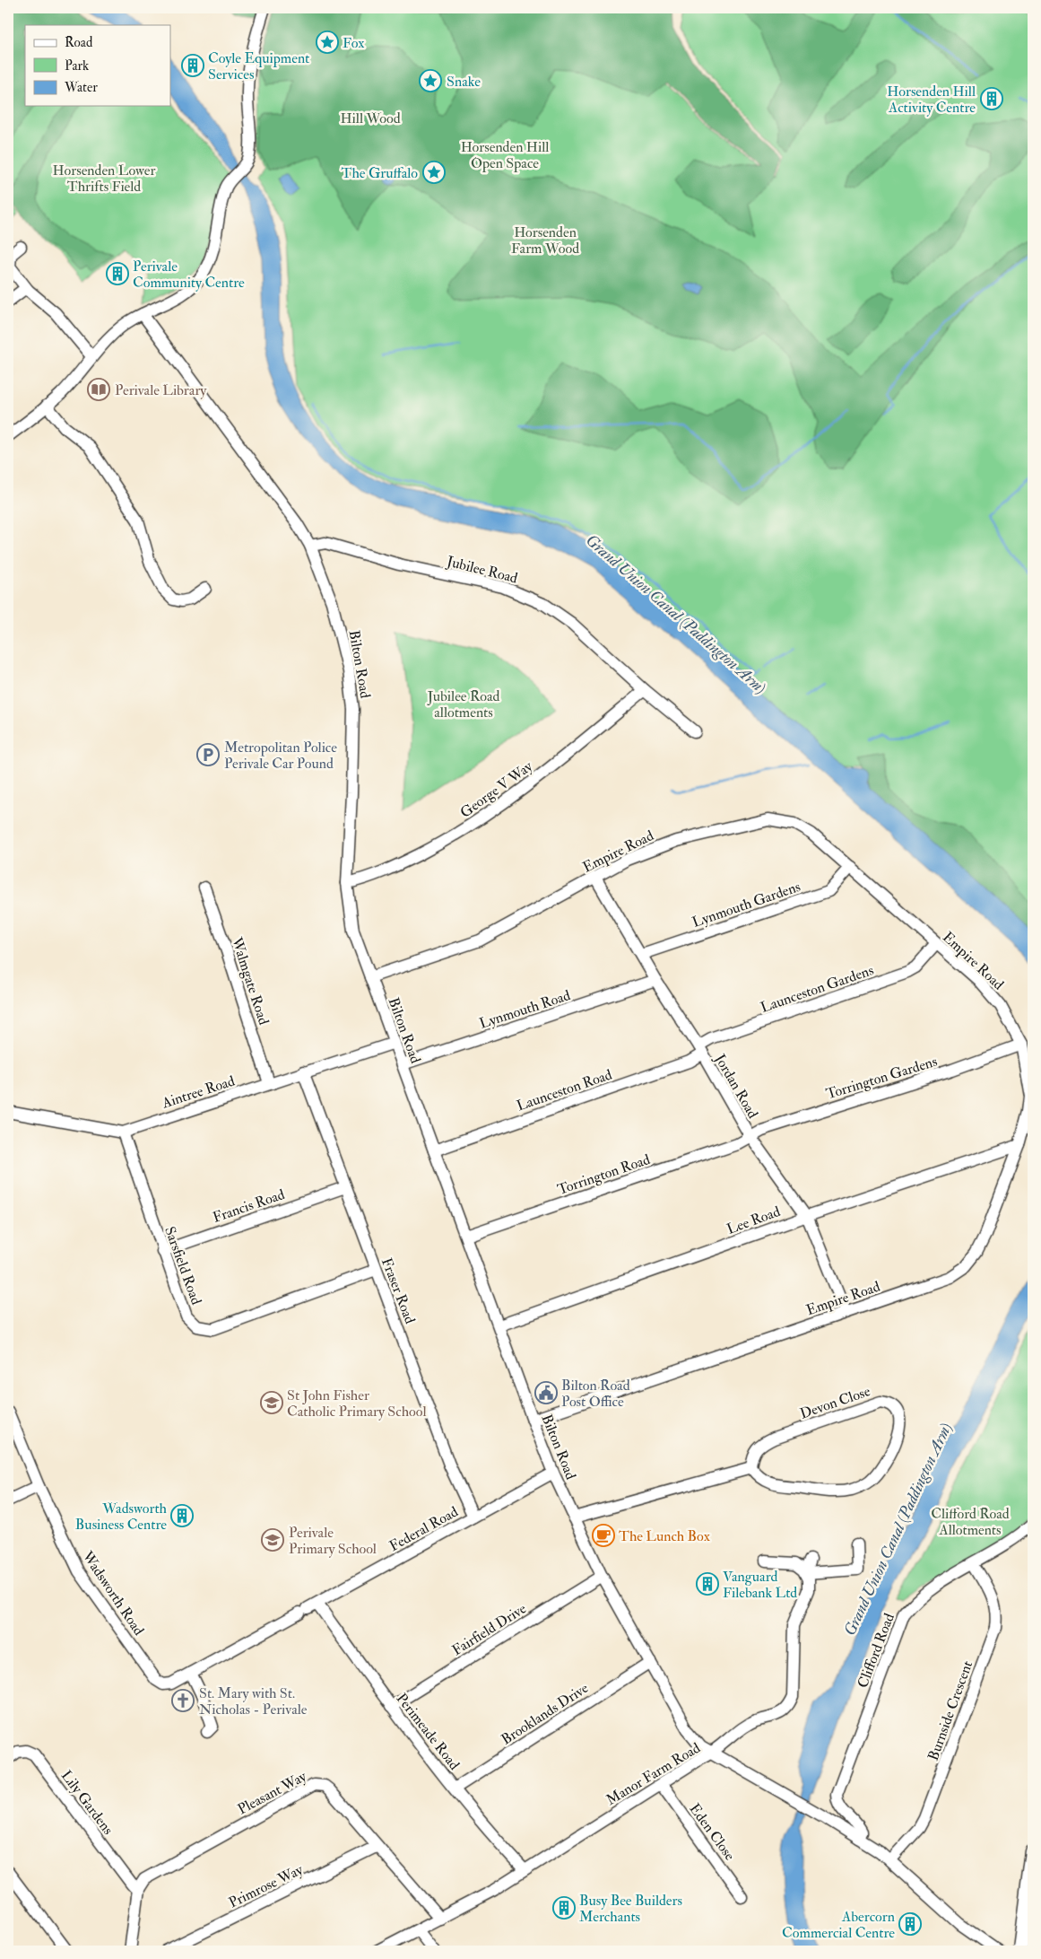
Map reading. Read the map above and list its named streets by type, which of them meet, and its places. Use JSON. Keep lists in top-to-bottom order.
{
  "streets": {
    "street": [
      "Jubilee Road",
      "Bilton Road",
      "George V Way",
      "Empire Road",
      "Lynmouth Gardens",
      "Walmgate Road",
      "Launceston Gardens",
      "Lynmouth Road",
      "Torrington Gardens",
      "Jordan Road",
      "Launceston Road",
      "Aintree Road",
      "Torrington Road",
      "Francis Road",
      "Lee Road",
      "Sarsfield Road",
      "Fraser Road",
      "Devon Close",
      "Federal Road",
      "Wadsworth Road",
      "Fairfield Drive",
      "Clifford Road",
      "Burnside Crescent",
      "Brooklands Drive",
      "Perimeade Road",
      "Manor Farm Road",
      "Pleasant Way",
      "Lily Gardens",
      "Eden Close",
      "Primrose Way"
    ]
  },
  "crossings": [
    ["Jubilee Road", "Bilton Road"],
    ["Jubilee Road", "George V Way"],
    ["Bilton Road", "George V Way"],
    ["Bilton Road", "Empire Road"],
    ["Bilton Road", "Lynmouth Road"],
    ["Bilton Road", "Launceston Road"],
    ["Bilton Road", "Aintree Road"],
    ["Bilton Road", "Torrington Road"],
    ["Bilton Road", "Lee Road"],
    ["Bilton Road", "Federal Road"],
    ["Bilton Road", "Fairfield Drive"],
    ["Bilton Road", "Brooklands Drive"],
    ["Bilton Road", "Manor Farm Road"],
    ["Empire Road", "Lynmouth Gardens"],
    ["Empire Road", "Launceston Gardens"],
    ["Empire Road", "Torrington Gardens"],
    ["Empire Road", "Jordan Road"],
    ["Empire Road", "Lee Road"],
    ["Lynmouth Gardens", "Jordan Road"],
    ["Walmgate Road", "Aintree Road"],
    ["Launceston Gardens", "Jordan Road"],
    ["Launceston Gardens", "Launceston Road"],
    ["Lynmouth Road", "Jordan Road"],
    ["Torrington Gardens", "Jordan Road"],
    ["Torrington Gardens", "Torrington Road"],
    ["Jordan Road", "Launceston Road"],
    ["Jordan Road", "Torrington Road"],
    ["Jordan Road", "Lee Road"],
    ["Aintree Road", "Sarsfield Road"],
    ["Aintree Road", "Fraser Road"],
    ["Francis Road", "Sarsfield Road"],
    ["Francis Road", "Fraser Road"],
    ["Sarsfield Road", "Fraser Road"],
    ["Fraser Road", "Federal Road"],
    ["Federal Road", "Wadsworth Road"],
    ["Federal Road", "Perimeade Road"],
    ["Fairfield Drive", "Perimeade Road"],
    ["Clifford Road", "Burnside Crescent"],
    ["Clifford Road", "Manor Farm Road"],
    ["Burnside Crescent", "Manor Farm Road"],
    ["Brooklands Drive", "Perimeade Road"],
    ["Perimeade Road", "Manor Farm Road"],
    ["Manor Farm Road", "Pleasant Way"],
    ["Manor Farm Road", "Eden Close"],
    ["Pleasant Way", "Lily Gardens"],
    ["Pleasant Way", "Primrose Way"]
  ],
  "water": ["Grand Union Canal (Paddington Arm)"],
  "parks": [
    "Hill Wood",
    "Horsenden Hill Open Space",
    "Horsenden Lower Thrifts Field",
    "Horsenden Farm Wood",
    "Jubilee Road allotments",
    "Clifford Road Allotments"
  ],
  "places": {
    "place": ["Fox", "Snake", "The Gruffalo"],
    "building": [
      "Coyle Equipment Services",
      "Horsenden Hill Activity Centre",
      "Perivale Community Centre",
      "Wadsworth Business Centre",
      "Vanguard Filebank Ltd",
      "Busy Bee Builders Merchants",
      "Abercorn Commercial Centre"
    ],
    "library": ["Perivale Library"],
    "parking": ["Metropolitan Police Perivale Car Pound"],
    "public building": ["Bilton Road Post Office"],
    "school or university": ["St John Fisher Catholic Primary School", "Perivale Primary School"],
    "cafe": ["The Lunch Box"],
    "church": ["St. Mary with St. Nicholas - Perivale"]
  },
  "legend": ["Road", "Park", "Water"]
}
